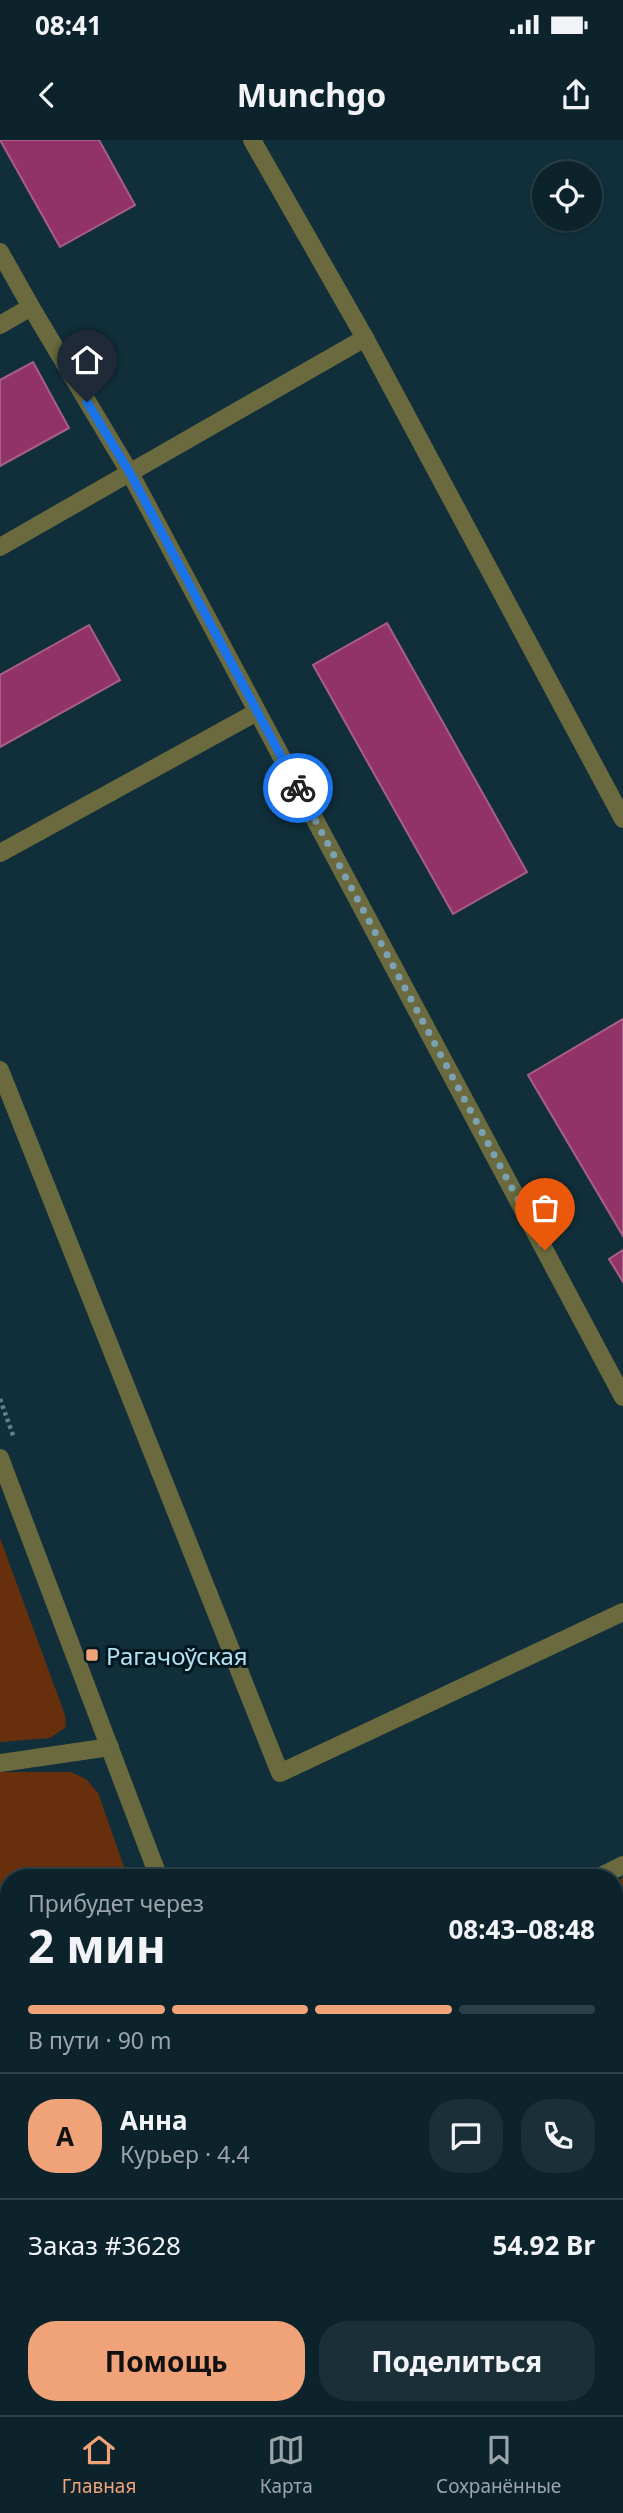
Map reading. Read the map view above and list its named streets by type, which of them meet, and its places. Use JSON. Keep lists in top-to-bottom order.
{
  "places": {
    "transit": ["Рагачоўская"]
  },
  "page": {
    "status": "08:41",
    "header": "Munchgo",
    "heading": ["2 мин", "Прибудет через", "08:43–08:48"],
    "panel": [
      "Анна",
      "Курьер · 4.4",
      "Заказ #3628",
      "54.92 Br"
    ],
    "bar": "В пути · 90 m",
    "round": "А",
    "buttons": ["Помощь", "Поделиться"],
    "tabs": ["Главная", "Карта", "Сохранённые"]
  }
}
